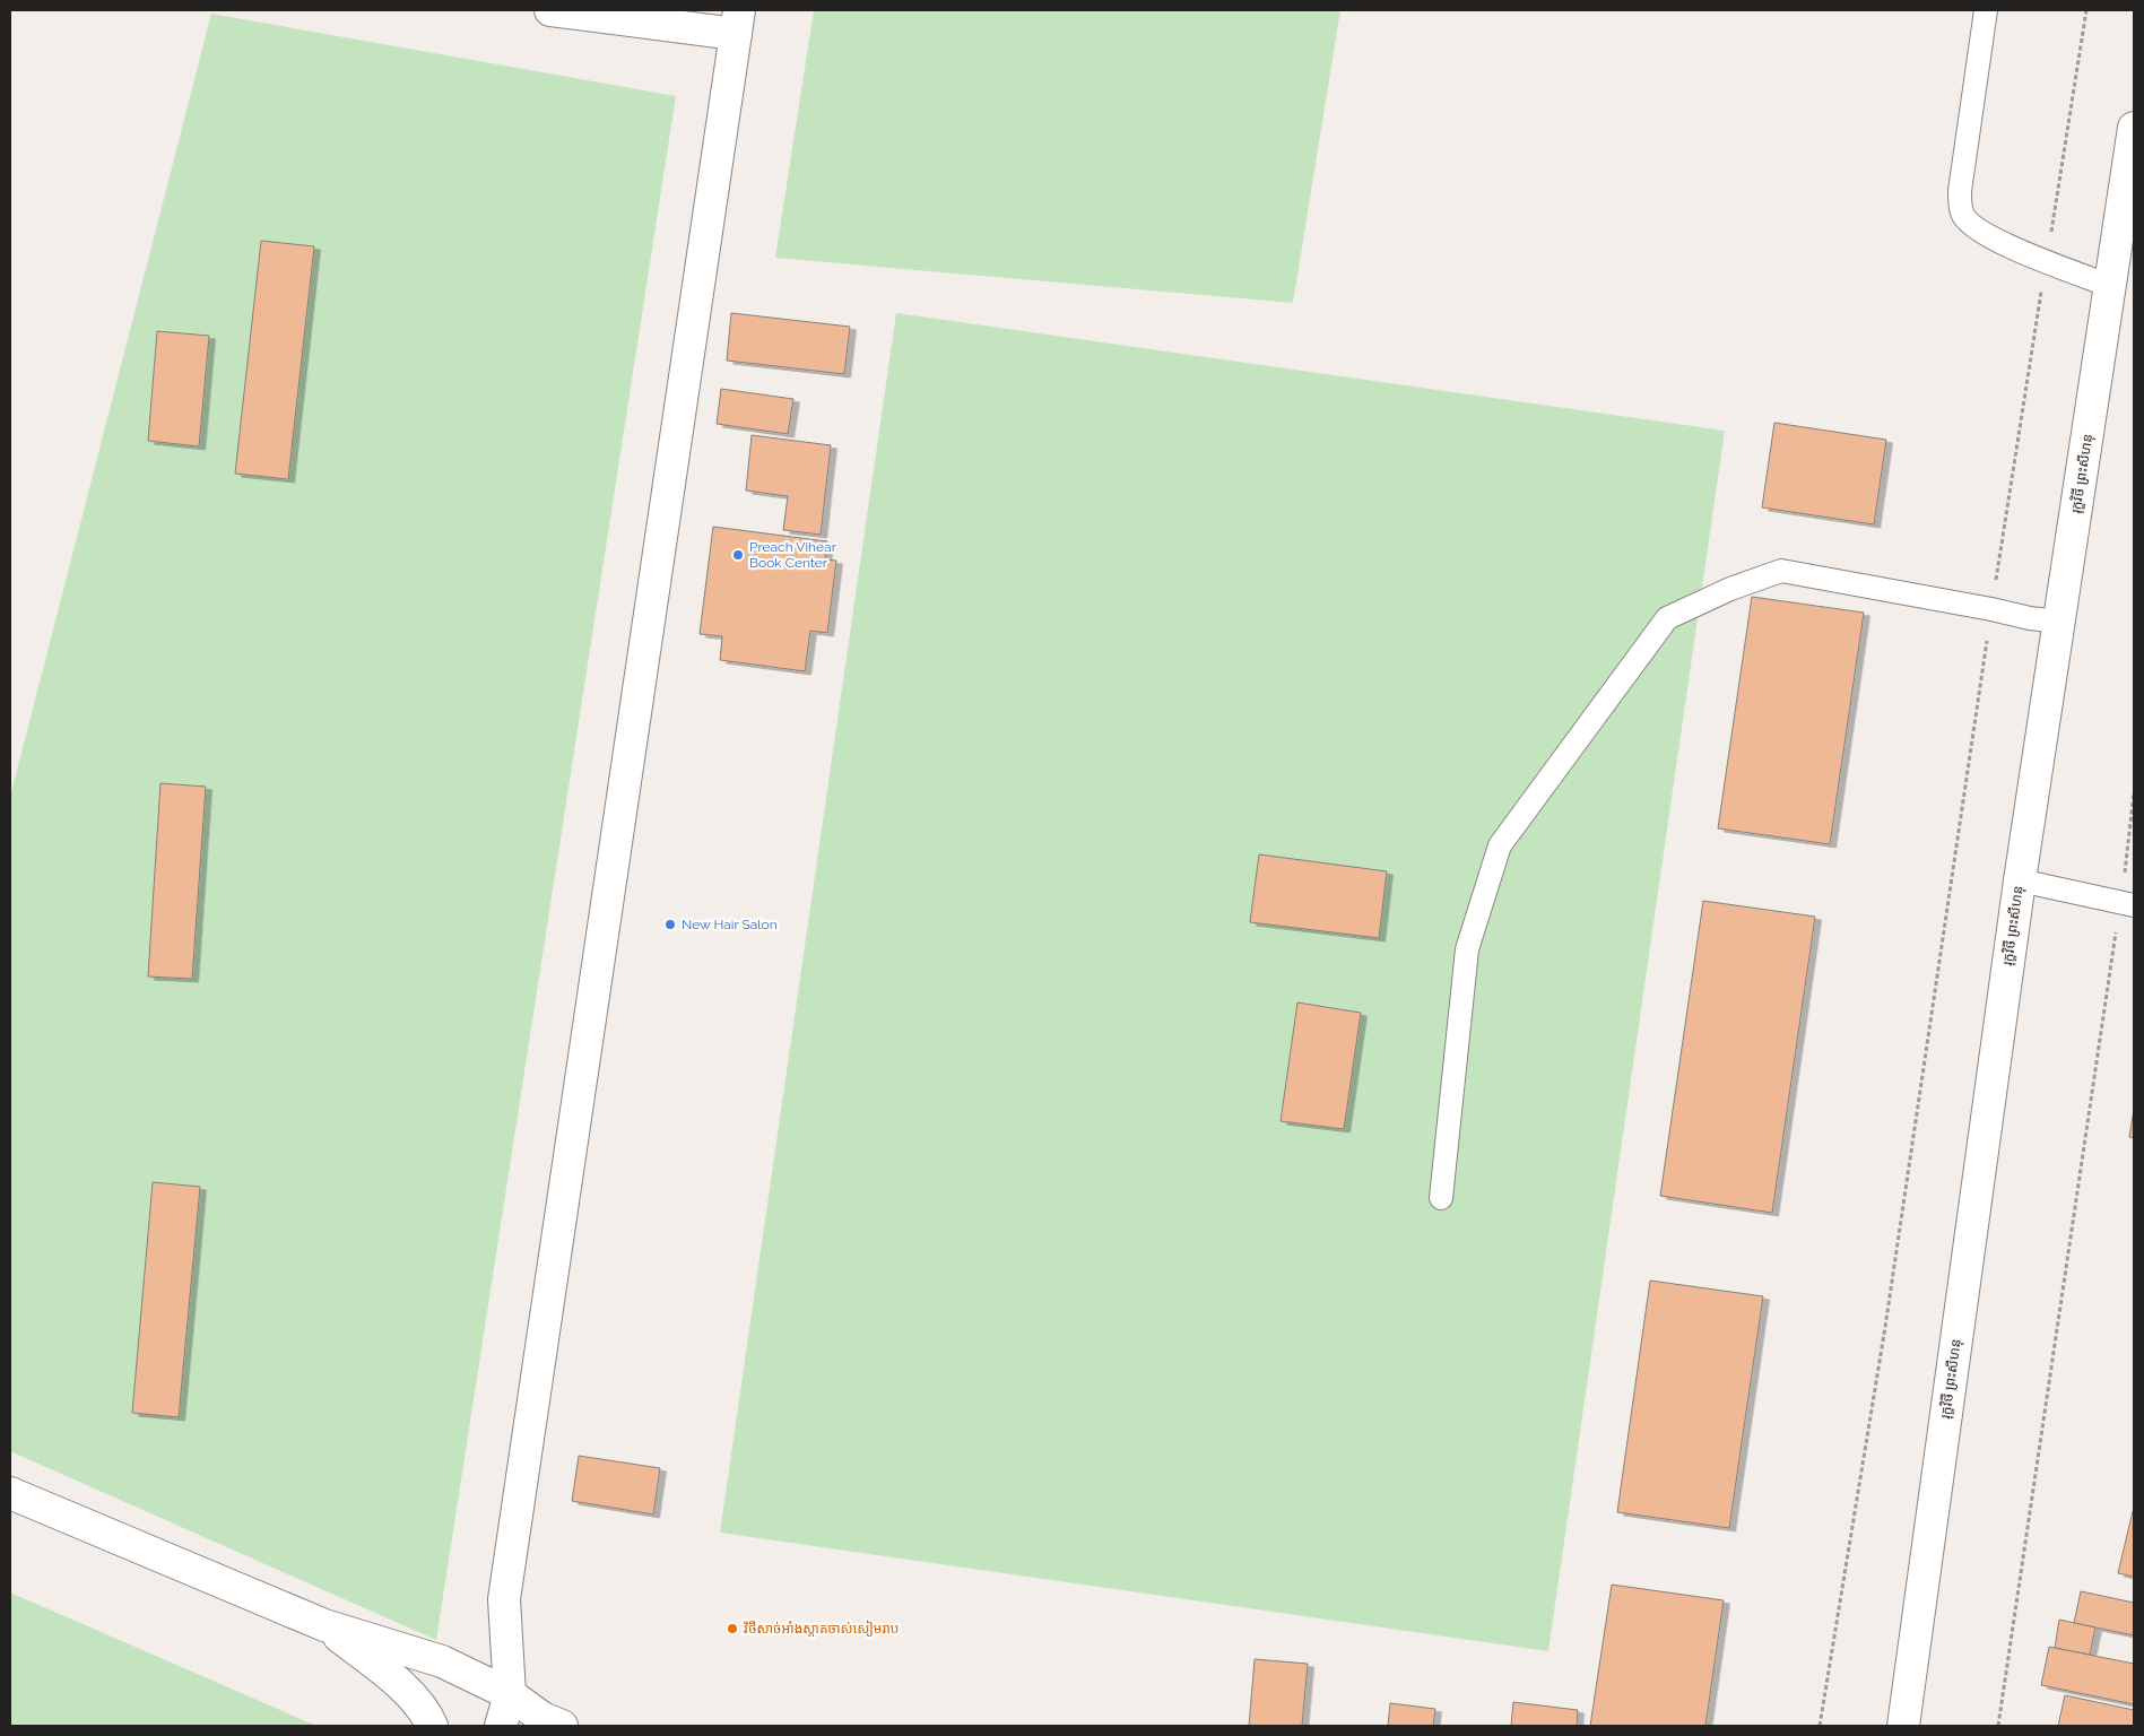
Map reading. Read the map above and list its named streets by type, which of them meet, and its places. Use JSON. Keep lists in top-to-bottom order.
{
  "streets": {
    "main road": ["រុក្ខវិថី ព្រះសីហនុ"]
  },
  "places": ["Preach Vihear Book Center", "New Hair Salon", "វិថីសាច់អាំងស្តាតចាស់សៀមរាប"]
}
